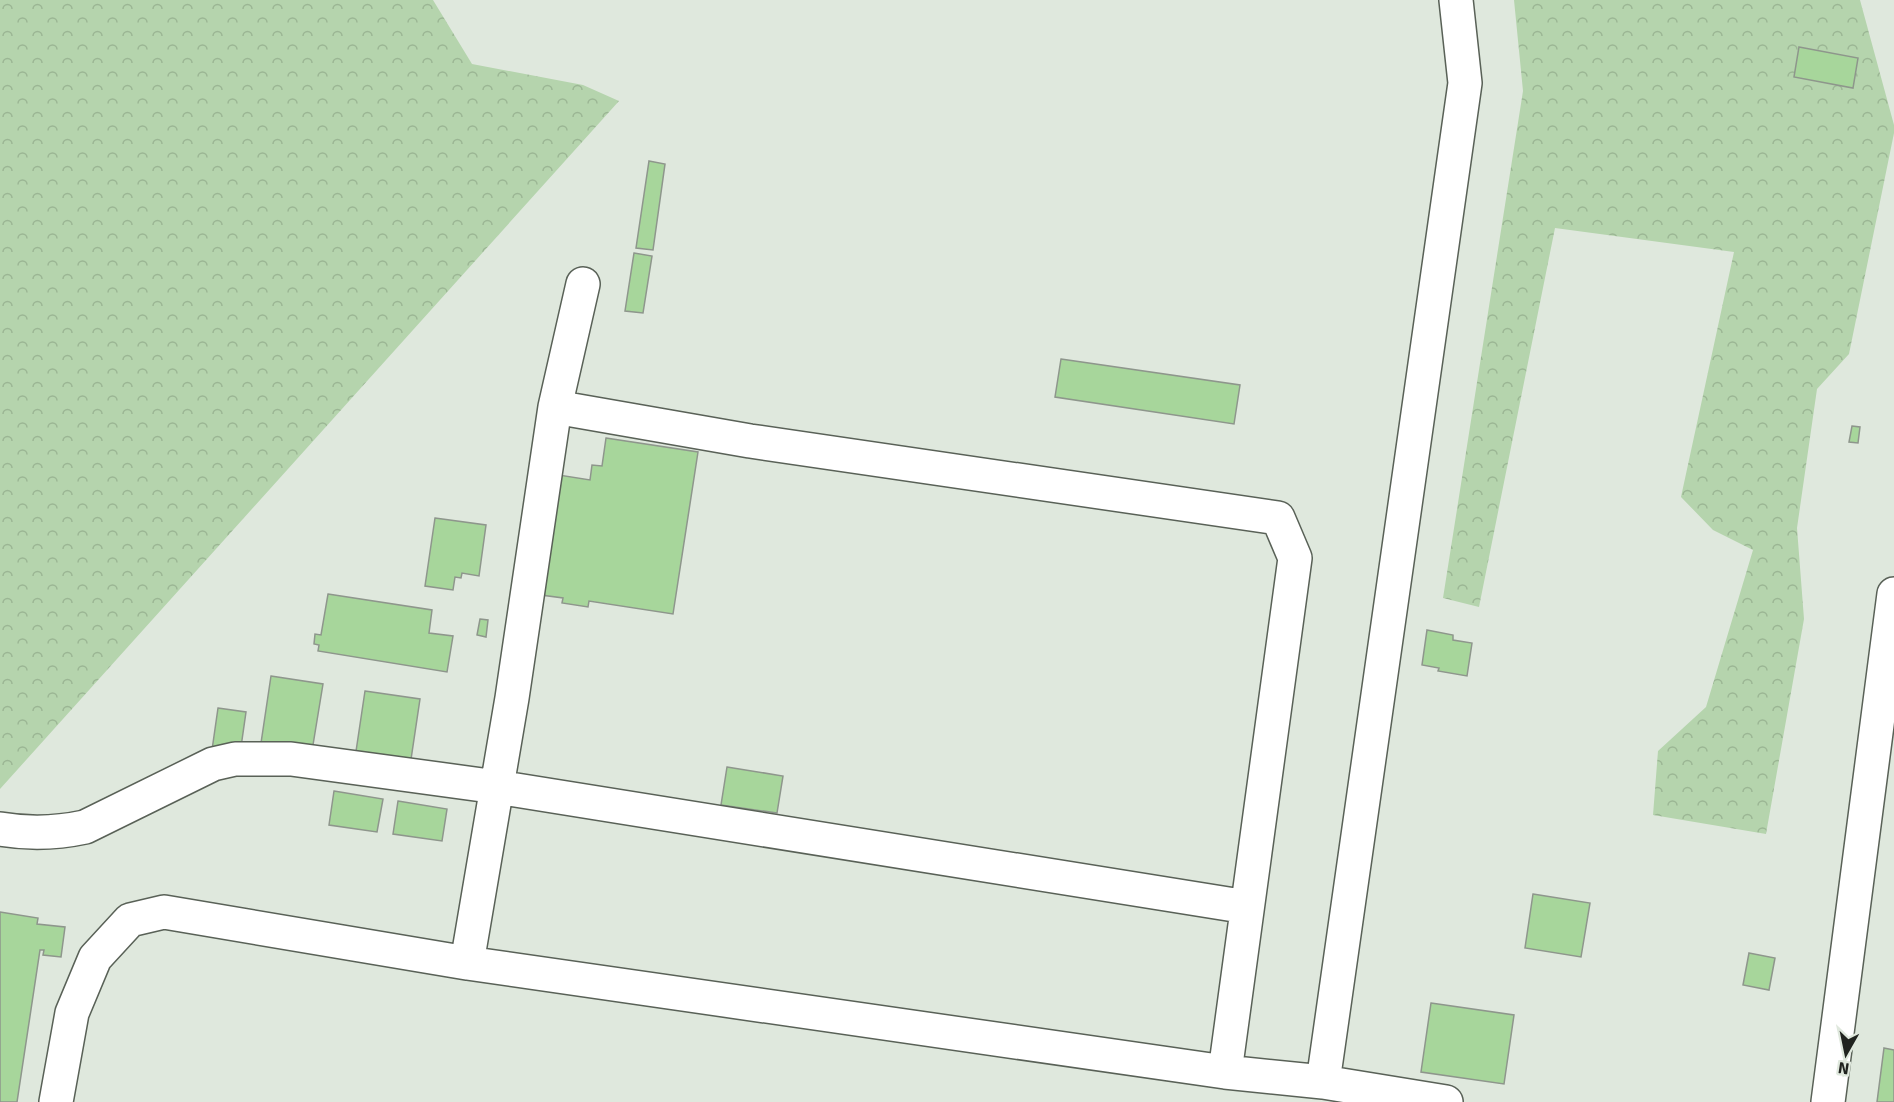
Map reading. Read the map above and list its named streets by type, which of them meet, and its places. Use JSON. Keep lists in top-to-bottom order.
{
  "north": "bottom"
}
